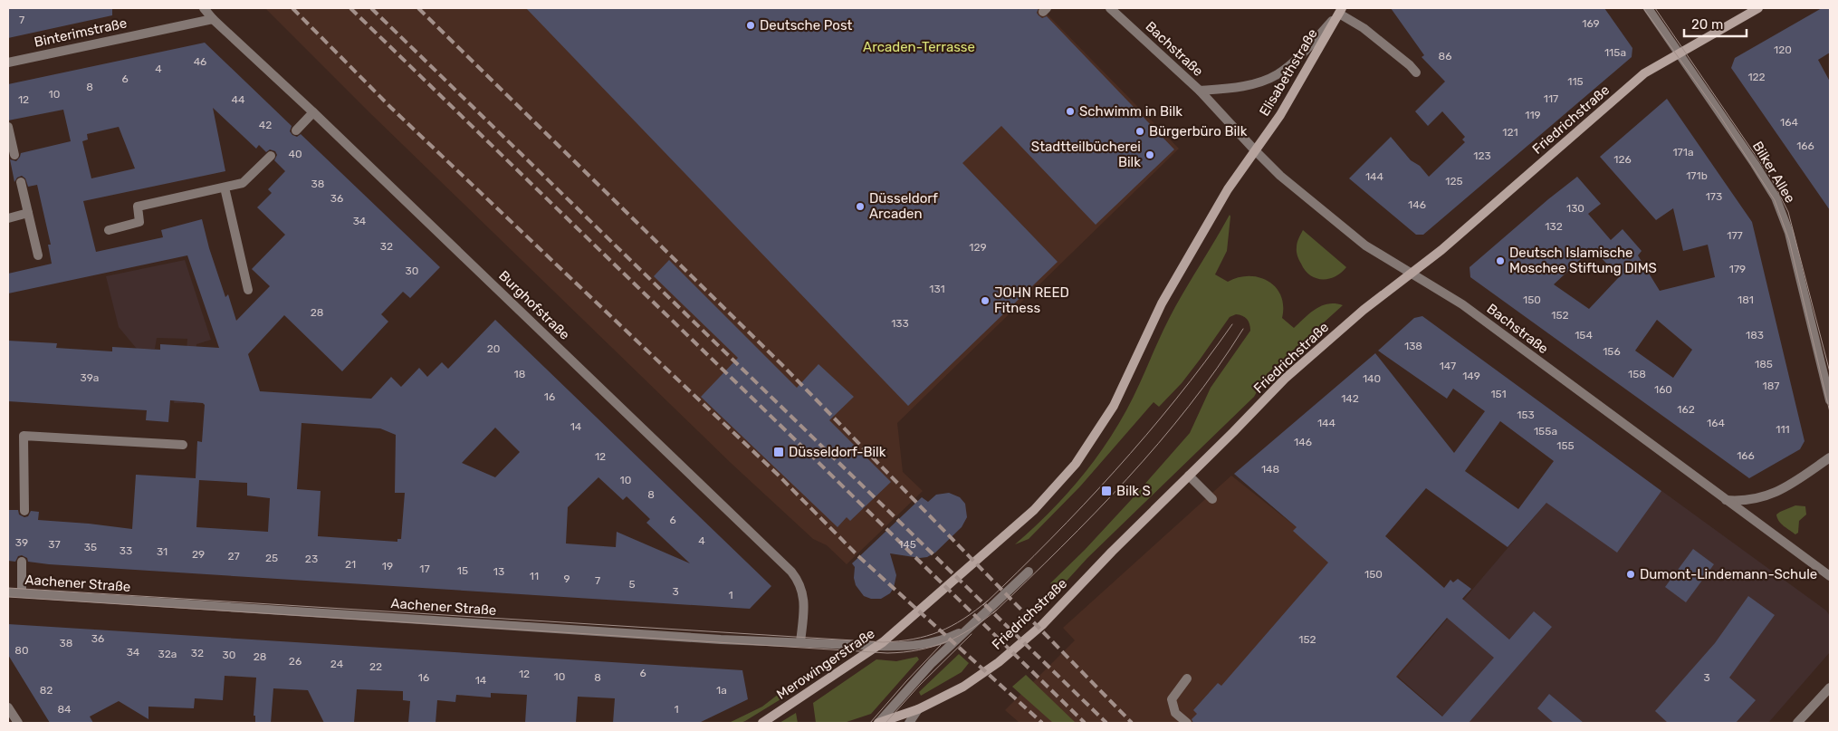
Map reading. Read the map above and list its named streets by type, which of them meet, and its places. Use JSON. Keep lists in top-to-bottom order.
{
  "streets": {
    "main road": ["Elisabethstraße", "Friedrichstraße", "Merowingerstraße"],
    "street": [
      "Binterimstraße",
      "Bachstraße",
      "Bilker Allee",
      "Burghofstraße",
      "Aachener Straße"
    ]
  },
  "crossings": [
    ["Binterimstraße", "Burghofstraße"],
    ["Bachstraße", "Elisabethstraße"],
    ["Bachstraße", "Friedrichstraße"],
    ["Bachstraße", "Merowingerstraße"],
    ["Elisabethstraße", "Merowingerstraße"],
    ["Friedrichstraße", "Bilker Allee"],
    ["Burghofstraße", "Aachener Straße"],
    ["Aachener Straße", "Merowingerstraße"]
  ],
  "parks": ["Arcaden-Terrasse"],
  "places": {
    "other": [
      "Deutsche Post",
      "Schwimm in Bilk",
      "Bürgerbüro Bilk",
      "Stadtteilbücherei Bilk",
      "Düsseldorf Arcaden",
      "Deutsch Islamische Moschee Stiftung DIMS",
      "JOHN REED Fitness",
      "Dumont-Lindemann-Schule"
    ],
    "transit": ["Düsseldorf-Bilk", "Bilk S"]
  },
  "house_numbers": [
    "7",
    "169",
    "120",
    "115a",
    "86",
    "46",
    "4",
    "122",
    "6",
    "115",
    "8",
    "10",
    "117",
    "12",
    "44",
    "119",
    "164",
    "42",
    "121",
    "166",
    "171a",
    "40",
    "123",
    "126",
    "171b",
    "144",
    "125",
    "38",
    "173",
    "36",
    "146",
    "130",
    "34",
    "132",
    "177",
    "32",
    "129",
    "179",
    "30",
    "131",
    "150",
    "181",
    "28",
    "152",
    "133",
    "154",
    "183",
    "138",
    "20",
    "156",
    "185",
    "147",
    "18",
    "158",
    "149",
    "39a",
    "140",
    "187",
    "160",
    "151",
    "16",
    "142",
    "162",
    "153",
    "144",
    "164",
    "14",
    "111",
    "155a",
    "146",
    "155",
    "166",
    "12",
    "148",
    "10",
    "8",
    "6",
    "4",
    "39",
    "37",
    "145",
    "35",
    "33",
    "31",
    "29",
    "27",
    "25",
    "23",
    "21",
    "19",
    "17",
    "15",
    "13",
    "150",
    "11",
    "9",
    "7",
    "5",
    "3",
    "1",
    "36",
    "152",
    "38",
    "80",
    "34",
    "32",
    "32a",
    "30",
    "28",
    "26",
    "24",
    "22",
    "6",
    "12",
    "10",
    "16",
    "8",
    "3",
    "14",
    "82",
    "1a",
    "84",
    "1"
  ],
  "scale_bar": "20 m"
}
